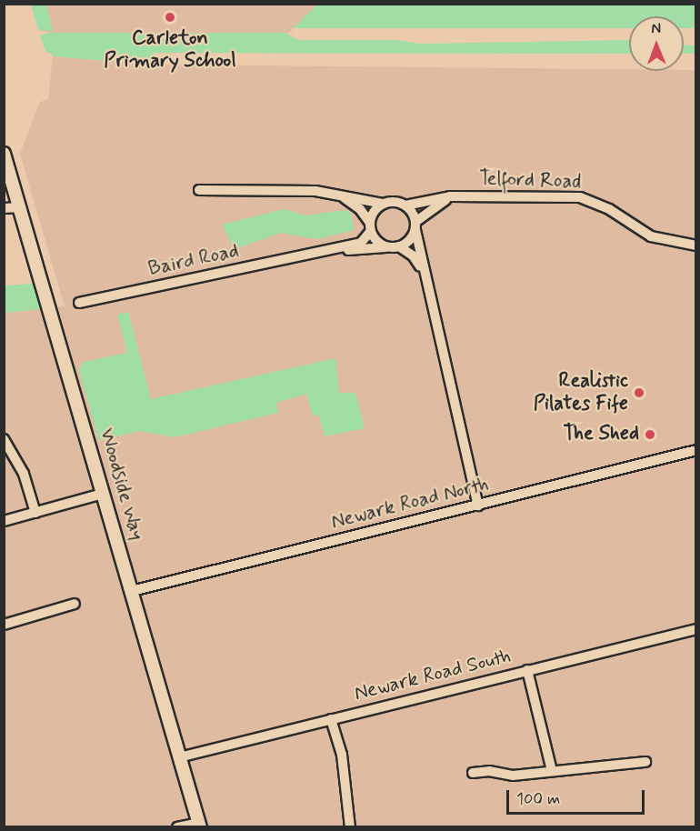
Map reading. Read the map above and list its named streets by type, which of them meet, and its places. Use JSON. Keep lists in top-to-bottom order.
{
  "streets": {
    "street": [
      "Telford Road",
      "Baird Road",
      "Woodside Way",
      "Newark Road North",
      "Newark Road South"
    ]
  },
  "crossings": [
    ["Telford Road", "Baird Road"],
    ["Woodside Way", "Newark Road North"],
    ["Woodside Way", "Newark Road South"]
  ],
  "places": ["Carleton Primary School", "Realistic Pilates Fife", "The Shed"],
  "scale_bar": "100 m",
  "north": "top"
}
